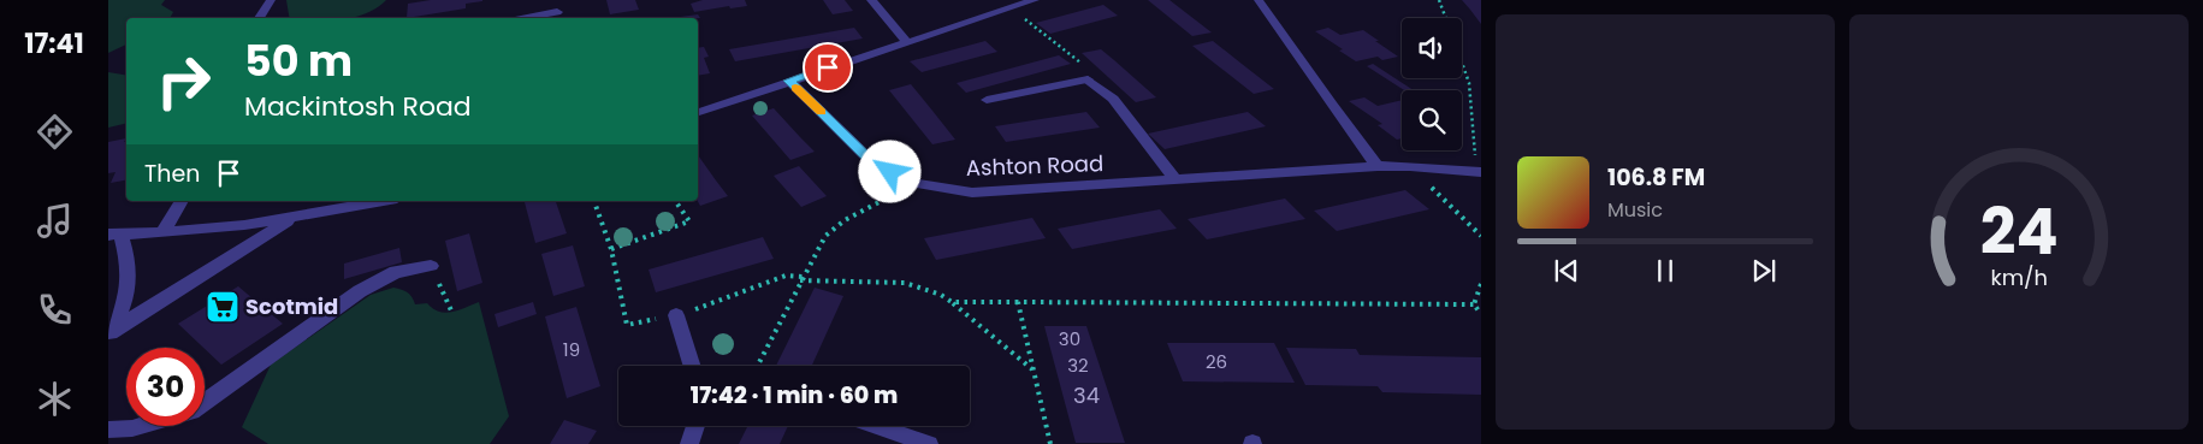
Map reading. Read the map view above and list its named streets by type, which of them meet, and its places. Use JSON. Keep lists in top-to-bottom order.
{
  "streets": {
    "street": ["Ashton Road"]
  },
  "places": {
    "supermarket": ["Scotmid"]
  },
  "house_numbers": [
    "30",
    "19",
    "26",
    "32",
    "34"
  ],
  "page": {
    "tabs": "17:41",
    "turn": ["50 m", "Mackintosh Road"],
    "then": "Then",
    "song": ["106.8 FM", "Music"],
    "limit": "30",
    "trip": "17:42 · 1 min · 60 m",
    "gauge": ["24", "km/h"]
  }
}
